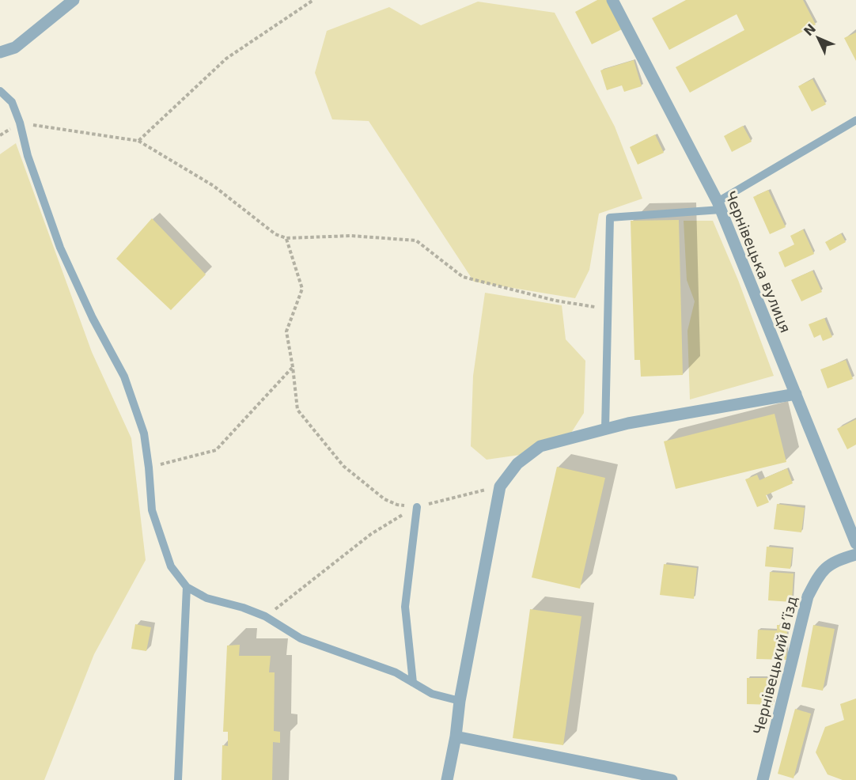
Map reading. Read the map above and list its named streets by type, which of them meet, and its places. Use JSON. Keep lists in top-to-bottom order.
{
  "streets": {
    "street": ["Чернівецька вулиця", "Чернівецький вʼїзд"]
  },
  "north": "top left"
}
